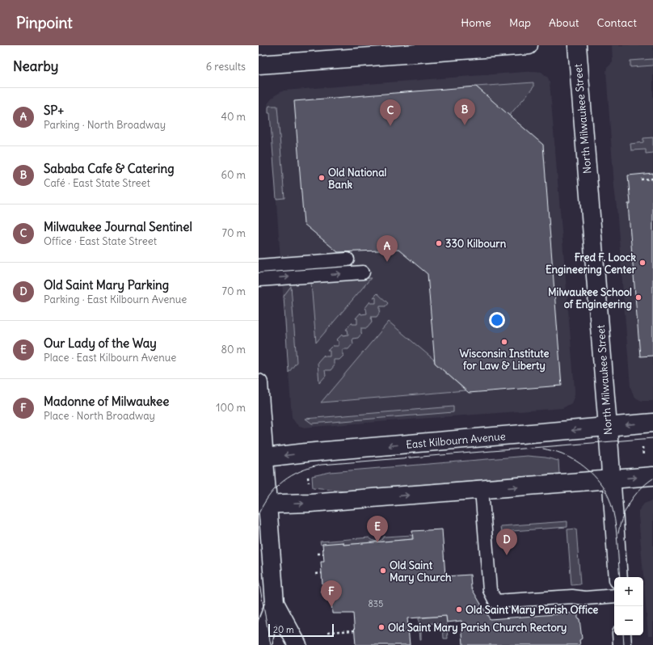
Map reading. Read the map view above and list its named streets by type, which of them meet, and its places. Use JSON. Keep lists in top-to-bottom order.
{
  "streets": {
    "main road": ["North Milwaukee Street", "East Kilbourn Avenue"]
  },
  "crossings": [
    ["North Milwaukee Street", "East Kilbourn Avenue"]
  ],
  "places": [
    "Old National Bank",
    "330 Kilbourn",
    "Fred F. Loock Engineering Center",
    "Milwaukee School of Engineering",
    "Wisconsin Institute for Law & Liberty",
    "Old Saint Mary Church",
    "Old Saint Mary Parish Office",
    "Old Saint Mary Parish Church Rectory"
  ],
  "house_numbers": ["835"],
  "scale_bar": "20 m",
  "page": {
    "header": "Pinpoint",
    "nav": [
      "Home",
      "Map",
      "About",
      "Contact"
    ],
    "heading": ["Nearby", "6 results"],
    "list": [
      {
        "mark": "A",
        "name": "SP+",
        "note": "Parking · North Broadway",
        "value": "40 m"
      },
      {
        "mark": "B",
        "name": "Sababa Cafe & Catering",
        "note": "Café · East State Street",
        "value": "60 m"
      },
      {
        "mark": "C",
        "name": "Milwaukee Journal Sentinel",
        "note": "Office · East State Street",
        "value": "70 m"
      },
      {
        "mark": "D",
        "name": "Old Saint Mary Parking",
        "note": "Parking · East Kilbourn Avenue",
        "value": "70 m"
      },
      {
        "mark": "E",
        "name": "Our Lady of the Way",
        "note": "Place · East Kilbourn Avenue",
        "value": "80 m"
      },
      {
        "mark": "F",
        "name": "Madonne of Milwaukee",
        "note": "Place · North Broadway",
        "value": "100 m"
      }
    ],
    "pins": [
      "B",
      "C",
      "A",
      "E",
      "D",
      "F"
    ],
    "map_buttons": ["+", "−"],
    "scale": "20 m"
  }
}
